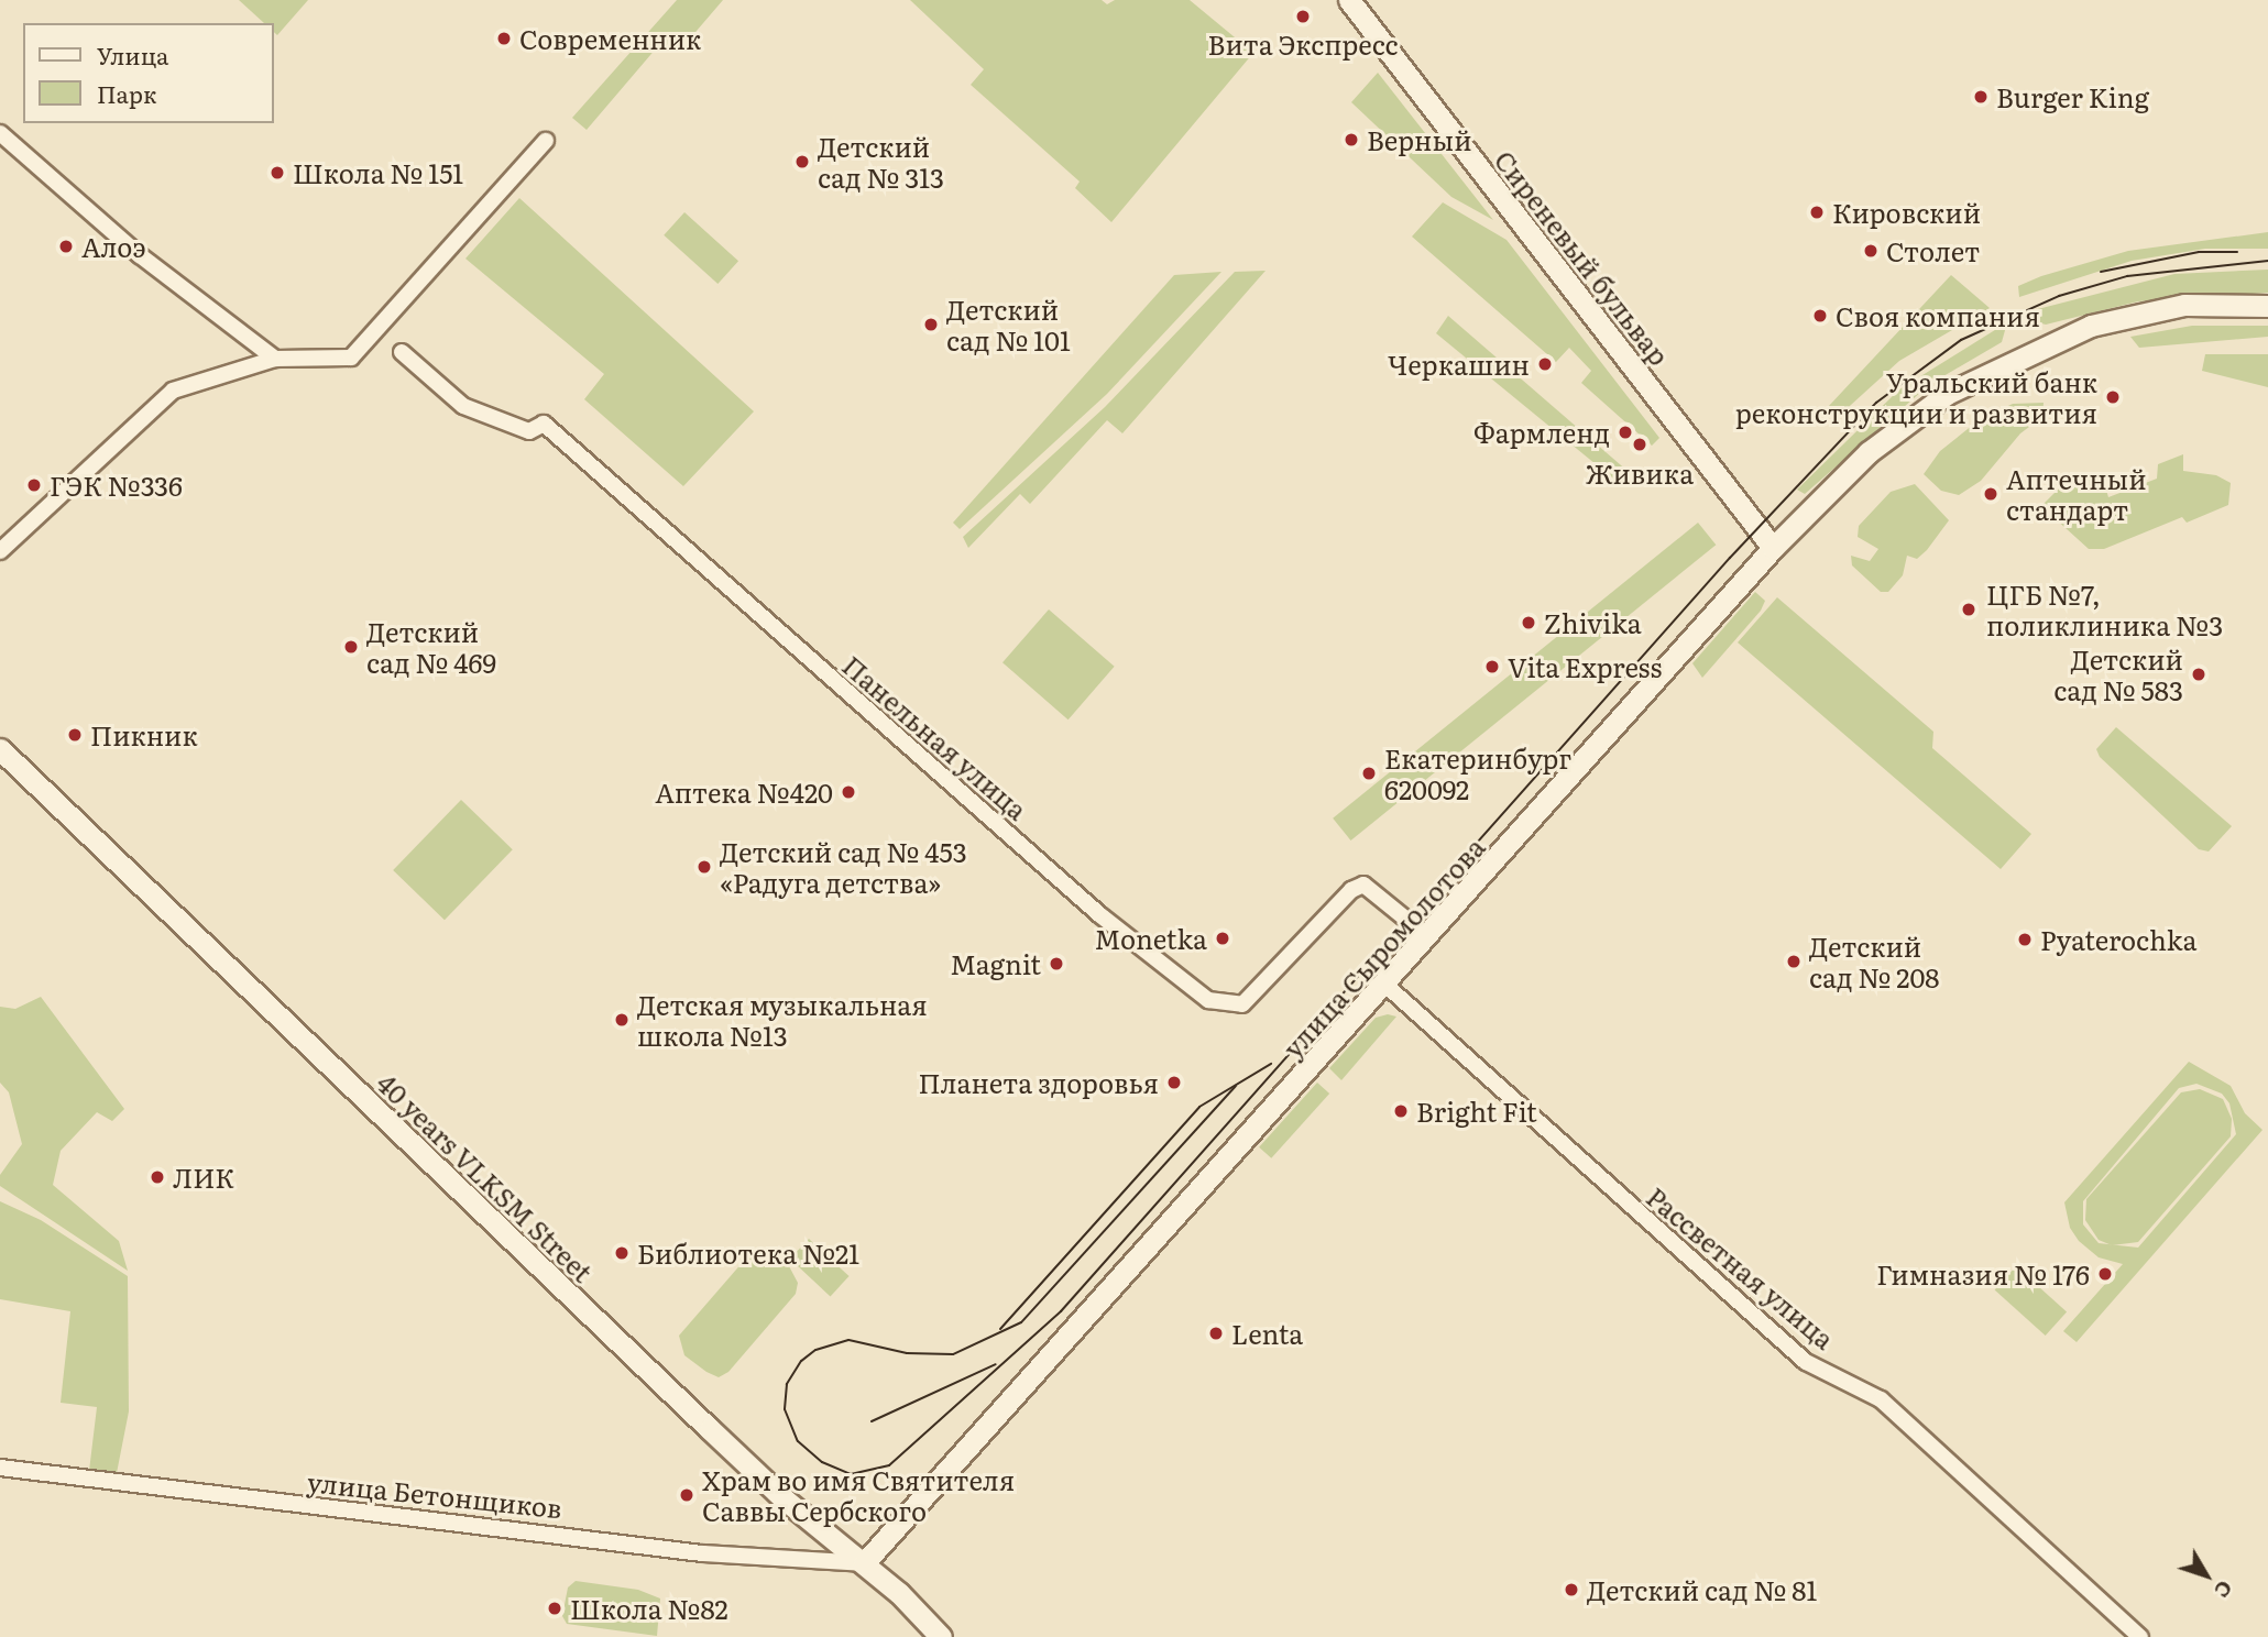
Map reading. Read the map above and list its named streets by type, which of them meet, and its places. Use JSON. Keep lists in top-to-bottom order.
{
  "streets": {
    "street": [
      "Сиреневый бульвар",
      "Панельная улица",
      "улица Сыромолотова",
      "40 years VLKSM Street",
      "Рассветная улица",
      "улица Бетонщиков"
    ]
  },
  "crossings": [
    ["Сиреневый бульвар", "улица Сыромолотова"],
    ["Панельная улица", "улица Сыромолотова"],
    ["улица Сыромолотова", "40 years VLKSM Street"],
    ["улица Сыромолотова", "Рассветная улица"],
    ["улица Сыромолотова", "улица Бетонщиков"],
    ["40 years VLKSM Street", "улица Бетонщиков"]
  ],
  "places": [
    "Вита Экспресс",
    "Современник",
    "Burger King",
    "Верный",
    "Детский сад № 313",
    "Школа № 151",
    "Кировский",
    "Алоэ",
    "Столет",
    "Своя компания",
    "Детский сад № 101",
    "Черкашин",
    "Уральский банк реконструкции и развития",
    "Фармленд",
    "Живика",
    "ГЭК №336",
    "Аптечный стандарт",
    "ЦГБ №7, поликлиника №3",
    "Zhivika",
    "Детский сад № 469",
    "Vita Express",
    "Детский сад № 583",
    "Пикник",
    "Екатеринбург 620092",
    "Аптека №420",
    "Детский сад № 453 «Радуга детства»",
    "Monetka",
    "Pyaterochka",
    "Детский сад № 208",
    "Magnit",
    "Детская музыкальная школа №13",
    "Планета здоровья",
    "Bright Fit",
    "ЛИК",
    "Библиотека №21",
    "Гимназия № 176",
    "Lenta",
    "Храм во имя Святителя Саввы Сербского",
    "Детский сад № 81",
    "Школа №82"
  ],
  "legend": ["Улица", "Парк"],
  "north": "bottom right"
}
